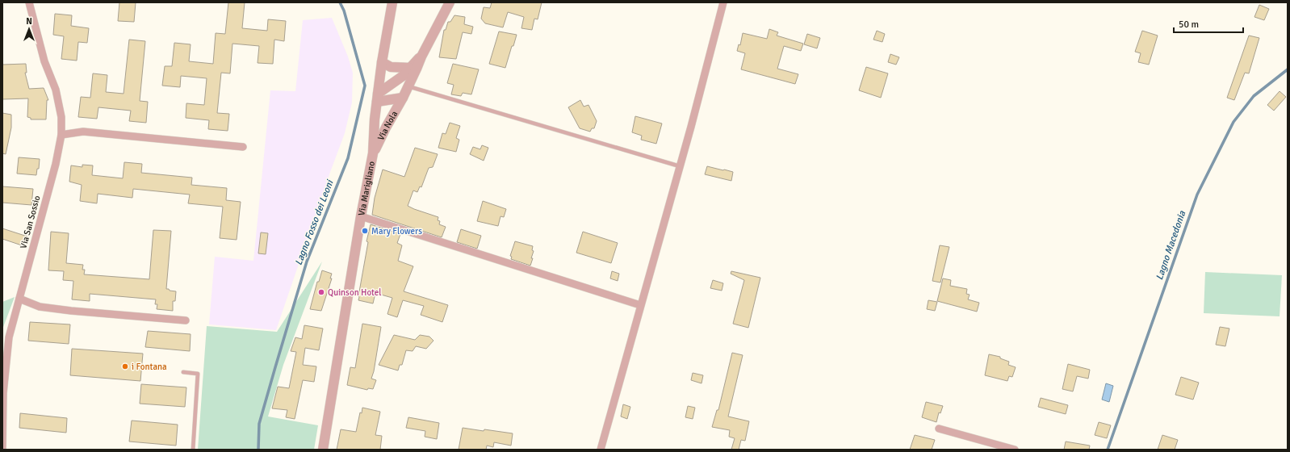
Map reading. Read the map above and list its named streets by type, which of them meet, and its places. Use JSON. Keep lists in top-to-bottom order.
{
  "streets": {
    "street": ["Via Nola", "Via Marigliano", "Via San Sossio"]
  },
  "crossings": [
    ["Via Nola", "Via Marigliano"]
  ],
  "water": ["Lagno Fosso dei Leoni", "Lagno Macedonia"],
  "places": ["Mary Flowers", "Quinson Hotel", "i Fontana"],
  "scale_bar": "50 m",
  "north": "top"
}
